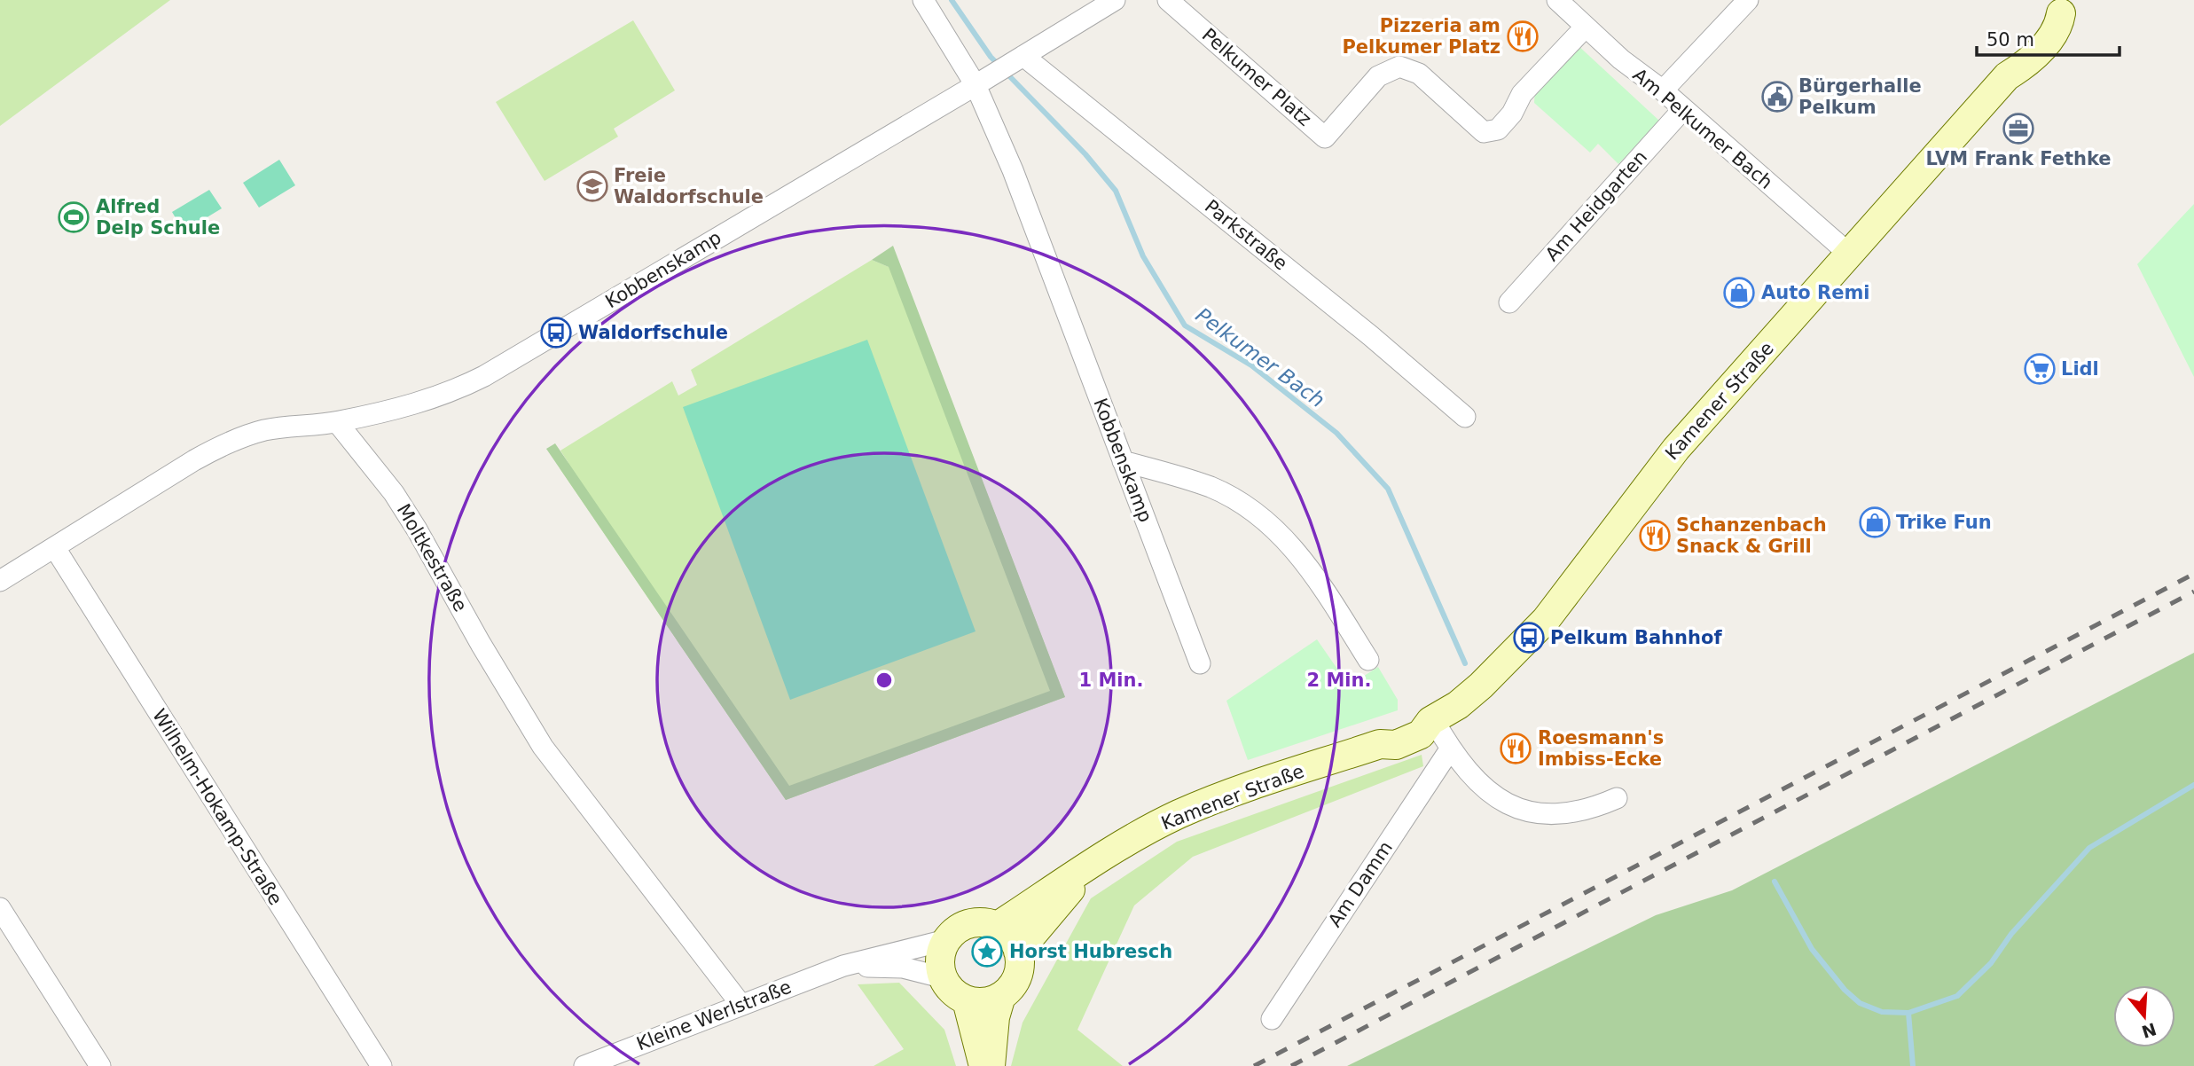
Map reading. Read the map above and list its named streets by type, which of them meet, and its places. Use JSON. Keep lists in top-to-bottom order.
{
  "streets": {
    "main road": ["Kamener Straße"],
    "street": [
      "Pelkumer Platz",
      "Am Pelkumer Bach",
      "Am Heidgarten",
      "Parkstraße",
      "Kobbenskamp",
      "Moltkestraße",
      "Wilhelm-Hokamp-Straße",
      "Am Damm",
      "Kleine Werlstraße"
    ]
  },
  "crossings": [
    ["Pelkumer Platz", "Am Pelkumer Bach"],
    ["Am Pelkumer Bach", "Am Heidgarten"],
    ["Am Pelkumer Bach", "Kamener Straße"],
    ["Kobbenskamp", "Moltkestraße"],
    ["Kamener Straße", "Kleine Werlstraße"],
    ["Moltkestraße", "Kleine Werlstraße"]
  ],
  "water": ["Pelkumer Bach"],
  "places": {
    "restaurant": ["Pizzeria am Pelkumer Platz", "Schanzenbach Snack & Grill", "Roesmann's Imbiss-Ecke"],
    "public building": ["Bürgerhalle Pelkum"],
    "office": ["LVM Frank Fethke"],
    "school or university": ["Freie Waldorfschule"],
    "sports": ["Alfred Delp Schule"],
    "shop": ["Auto Remi", "Trike Fun"],
    "bus stop": ["Waldorfschule", "Pelkum Bahnhof"],
    "supermarket": ["Lidl"],
    "place": ["Horst Hubresch"]
  },
  "scale_bar": "50 m",
  "north": "bottom",
  "rings": ["1 Min.", "2 Min."]
}
